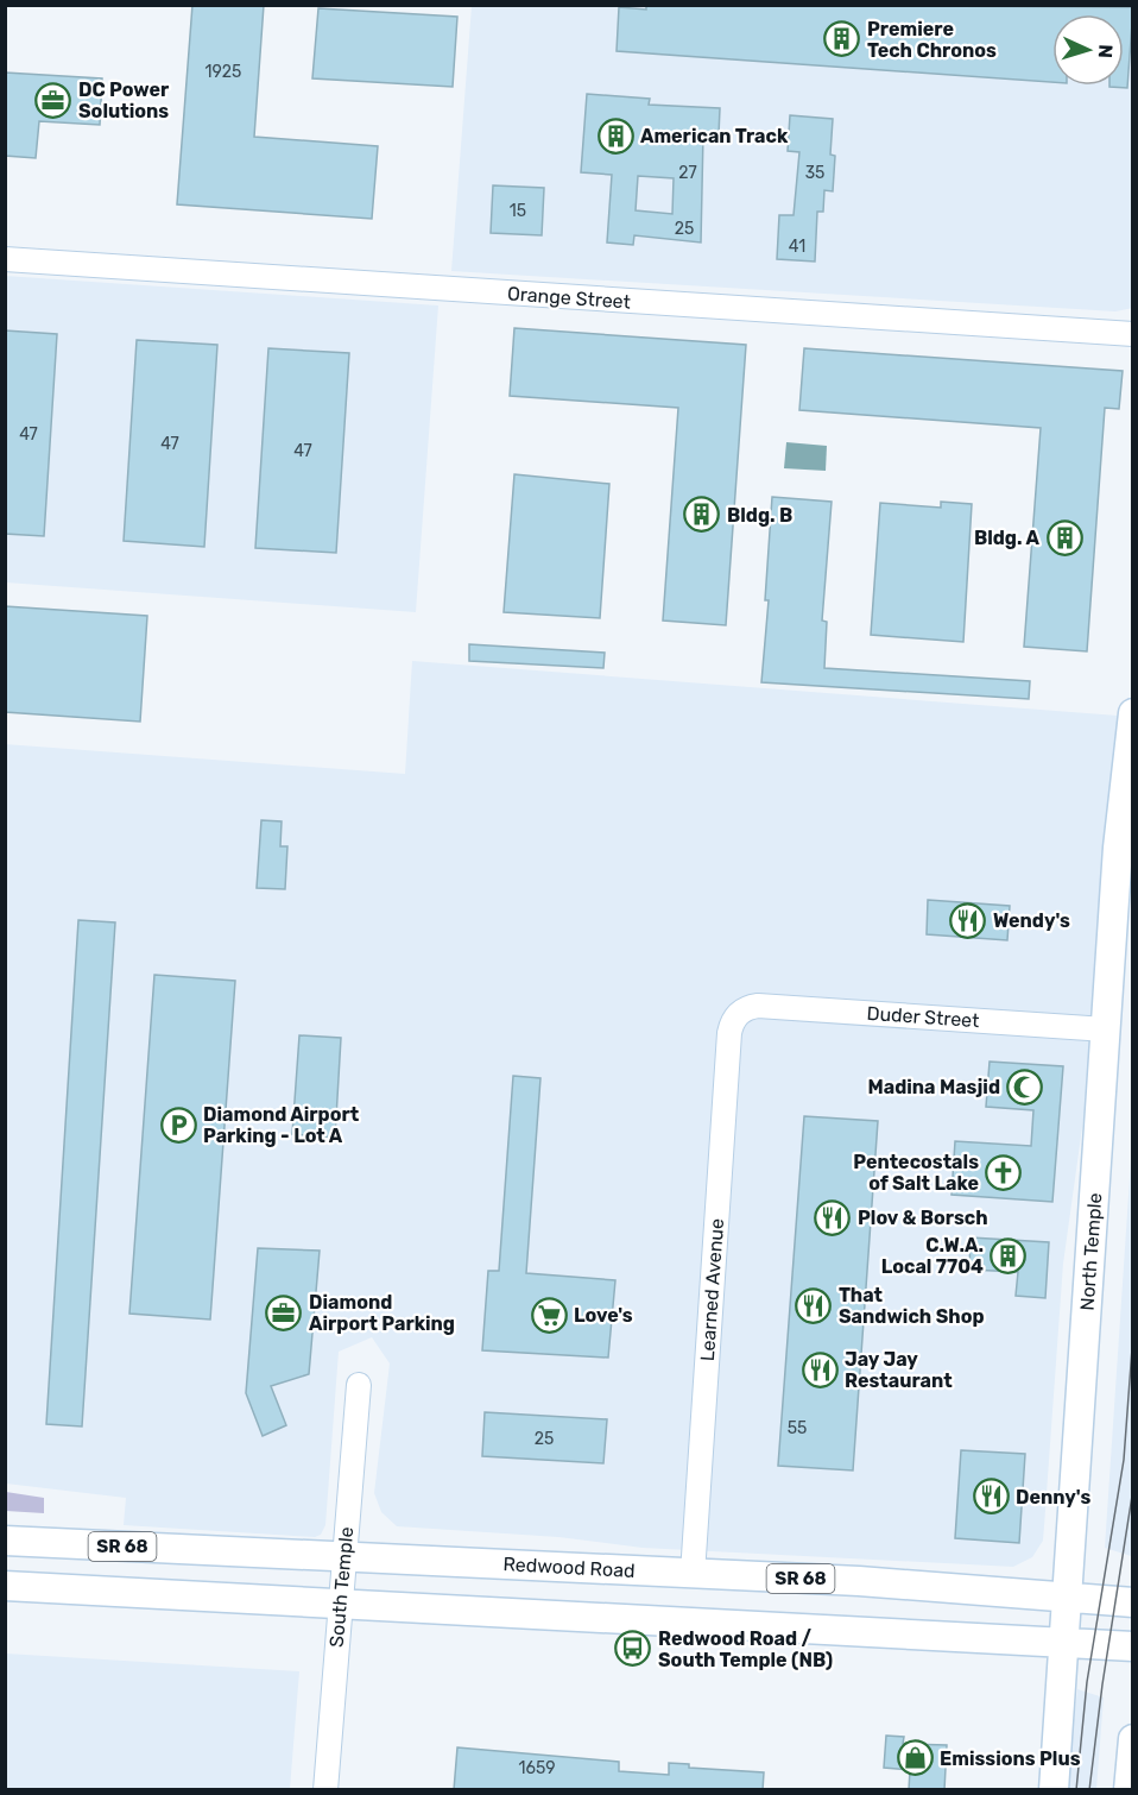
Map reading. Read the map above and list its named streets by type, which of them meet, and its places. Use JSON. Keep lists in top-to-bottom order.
{
  "streets": {
    "main road": ["North Temple", "SR 68", "Redwood Road"],
    "street": [
      "Orange Street",
      "Duder Street",
      "Learned Avenue",
      "South Temple"
    ]
  },
  "crossings": [
    ["Duder Street", "North Temple"],
    ["Duder Street", "Learned Avenue"],
    ["North Temple", "SR 68"],
    ["North Temple", "Redwood Road"],
    ["Learned Avenue", "Redwood Road"],
    ["SR 68", "South Temple"],
    ["Redwood Road", "South Temple"]
  ],
  "places": {
    "building": [
      "Premiere Tech Chronos",
      "American Track",
      "Bldg. B",
      "Bldg. A",
      "C.W.A. Local 7704"
    ],
    "office": ["DC Power Solutions", "Diamond Airport Parking"],
    "restaurant": [
      "Wendy's",
      "Plov & Borsch",
      "That Sandwich Shop",
      "Jay Jay Restaurant",
      "Denny's"
    ],
    "mosque": ["Madina Masjid"],
    "parking": ["Diamond Airport Parking - Lot A"],
    "church": ["Pentecostals of Salt Lake"],
    "supermarket": ["Love's"],
    "bus stop": ["Redwood Road / South Temple (NB)"],
    "shop": ["Emissions Plus"]
  },
  "house_numbers": [
    "1925",
    "27",
    "35",
    "15",
    "25",
    "41",
    "47",
    "47",
    "47",
    "55",
    "25",
    "1659"
  ],
  "north": "right"
}
